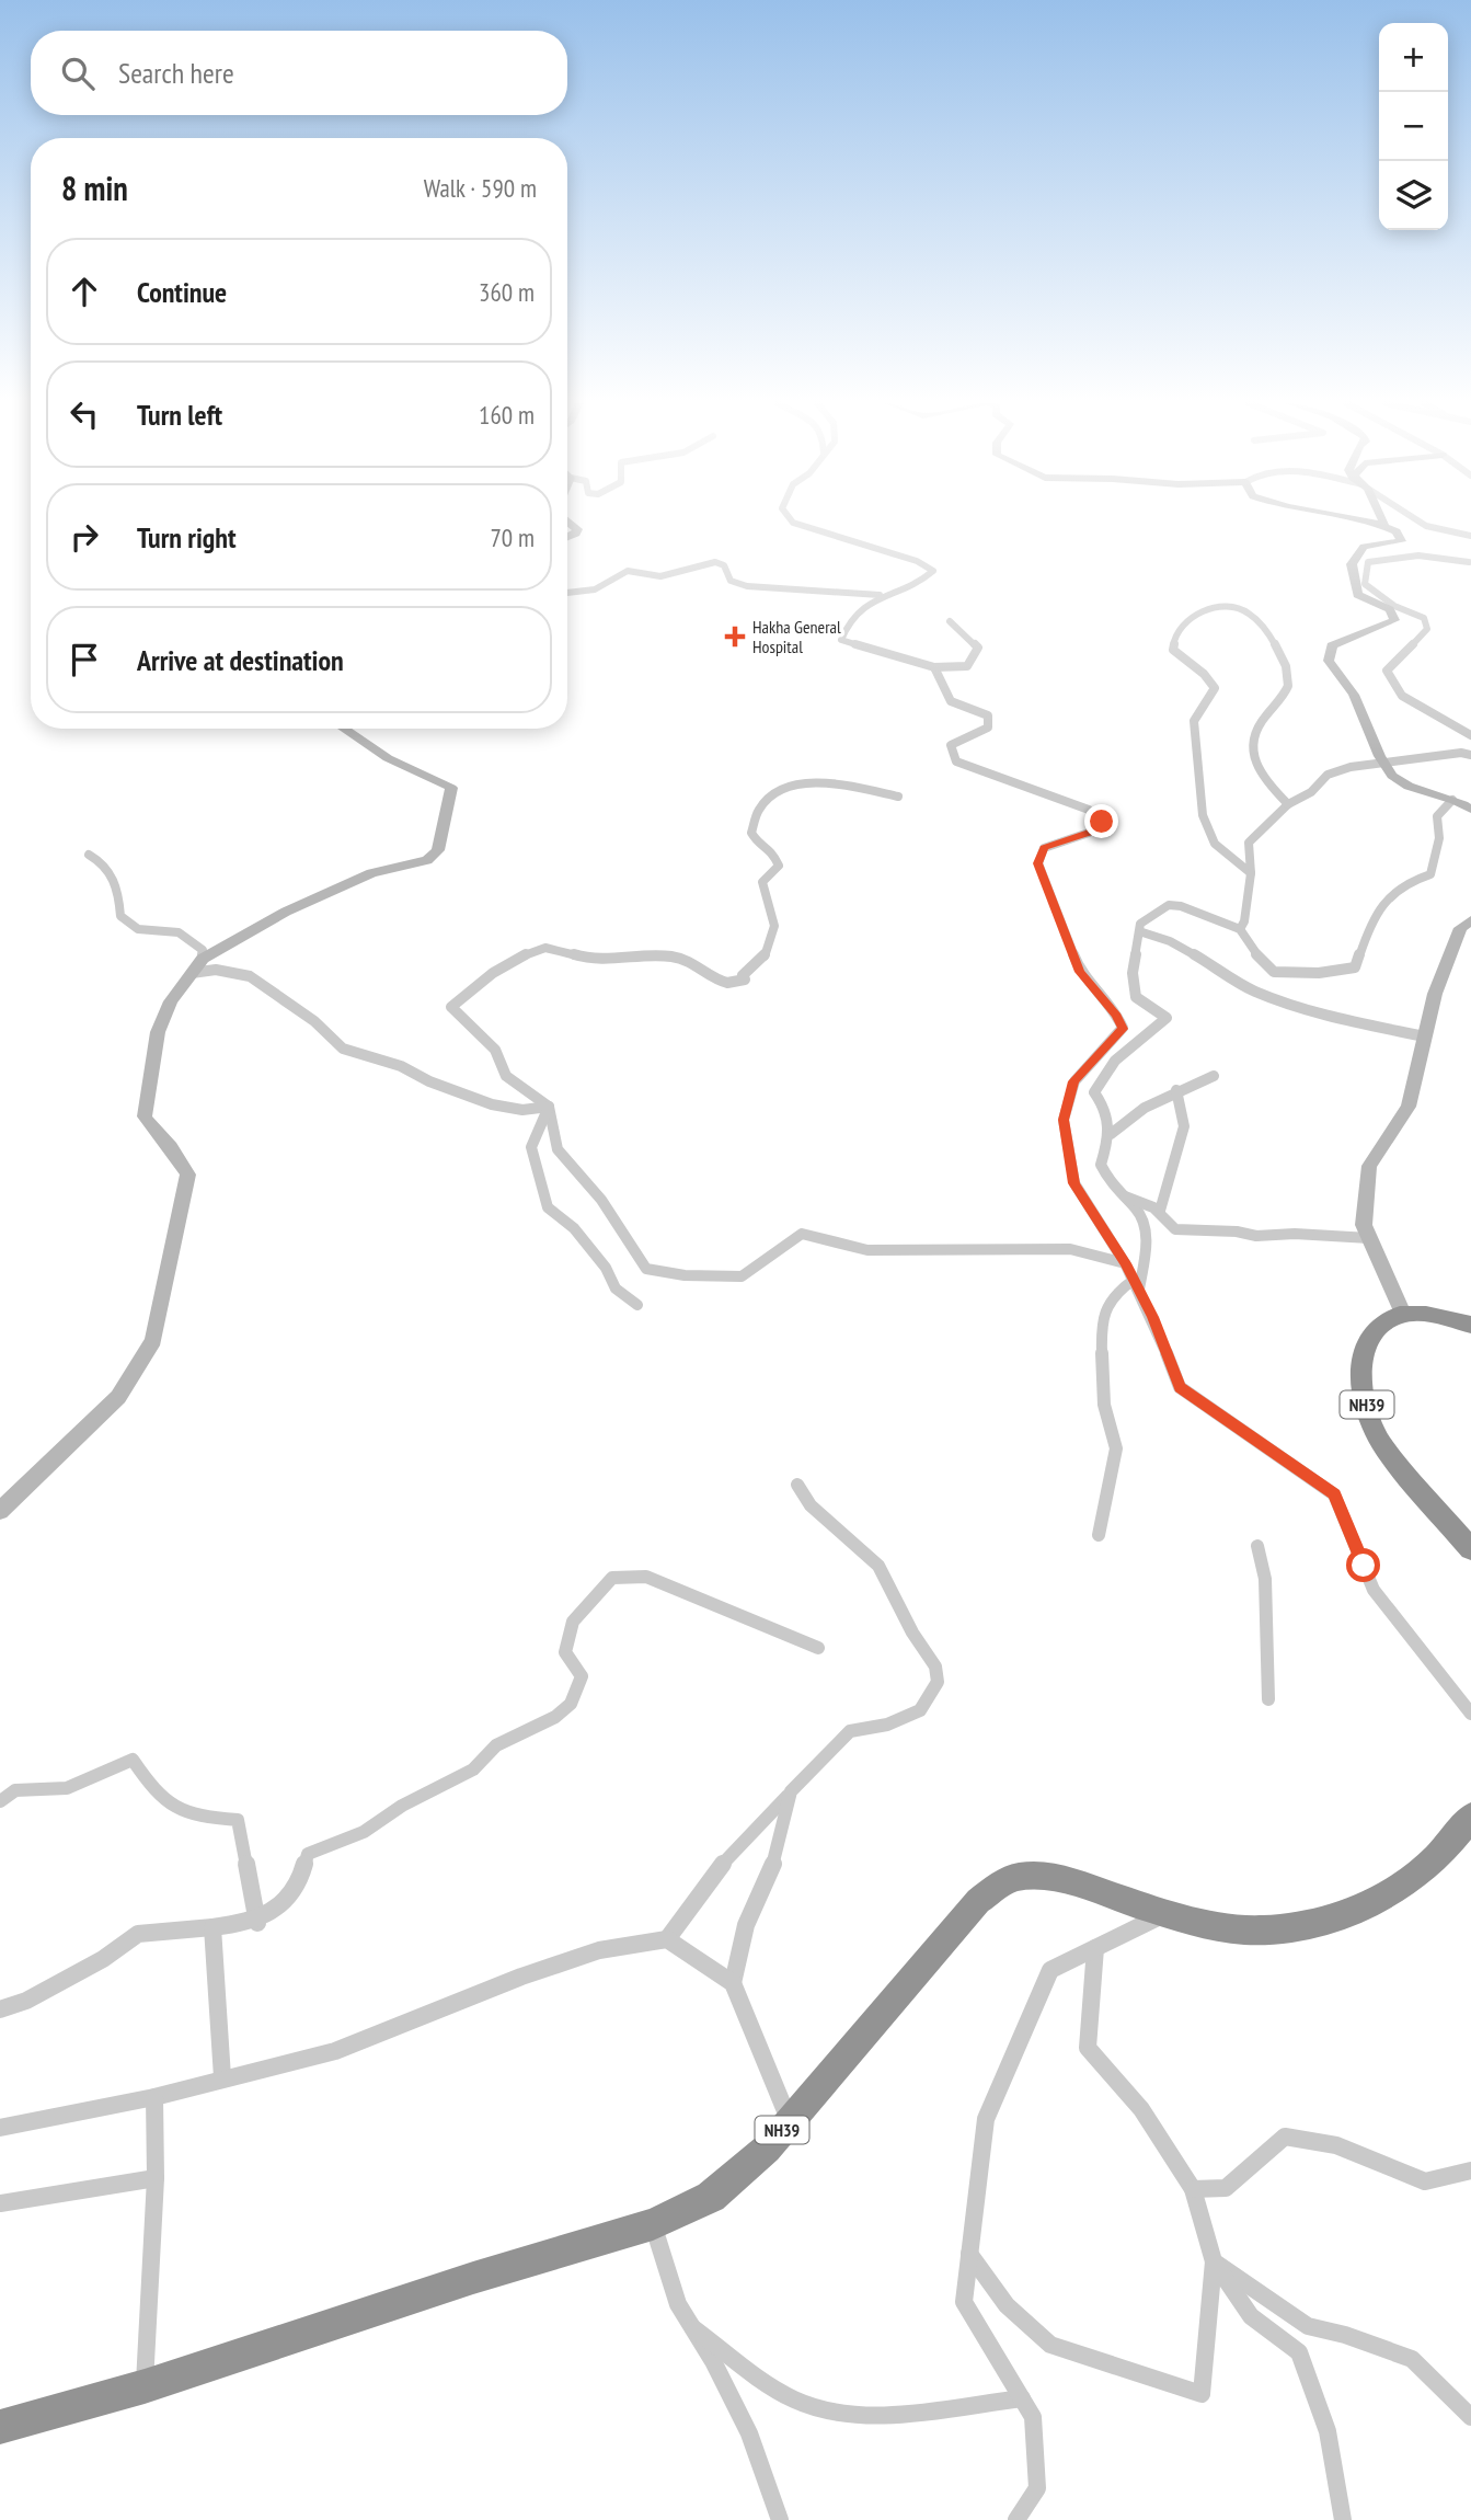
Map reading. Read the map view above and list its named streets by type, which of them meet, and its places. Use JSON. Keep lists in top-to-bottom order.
{
  "streets": {
    "highway": ["NH39"]
  },
  "places": {
    "health": ["Hakha General Hospital"]
  },
  "page": {
    "map_buttons": ["+", "−"],
    "search": "Search here",
    "heading": ["8 min", "Walk · 590 m"],
    "list": [
      ["Continue", "360 m"],
      ["Turn left", "160 m"],
      ["Turn right", "70 m"],
      "Arrive at destination"
    ]
  }
}
